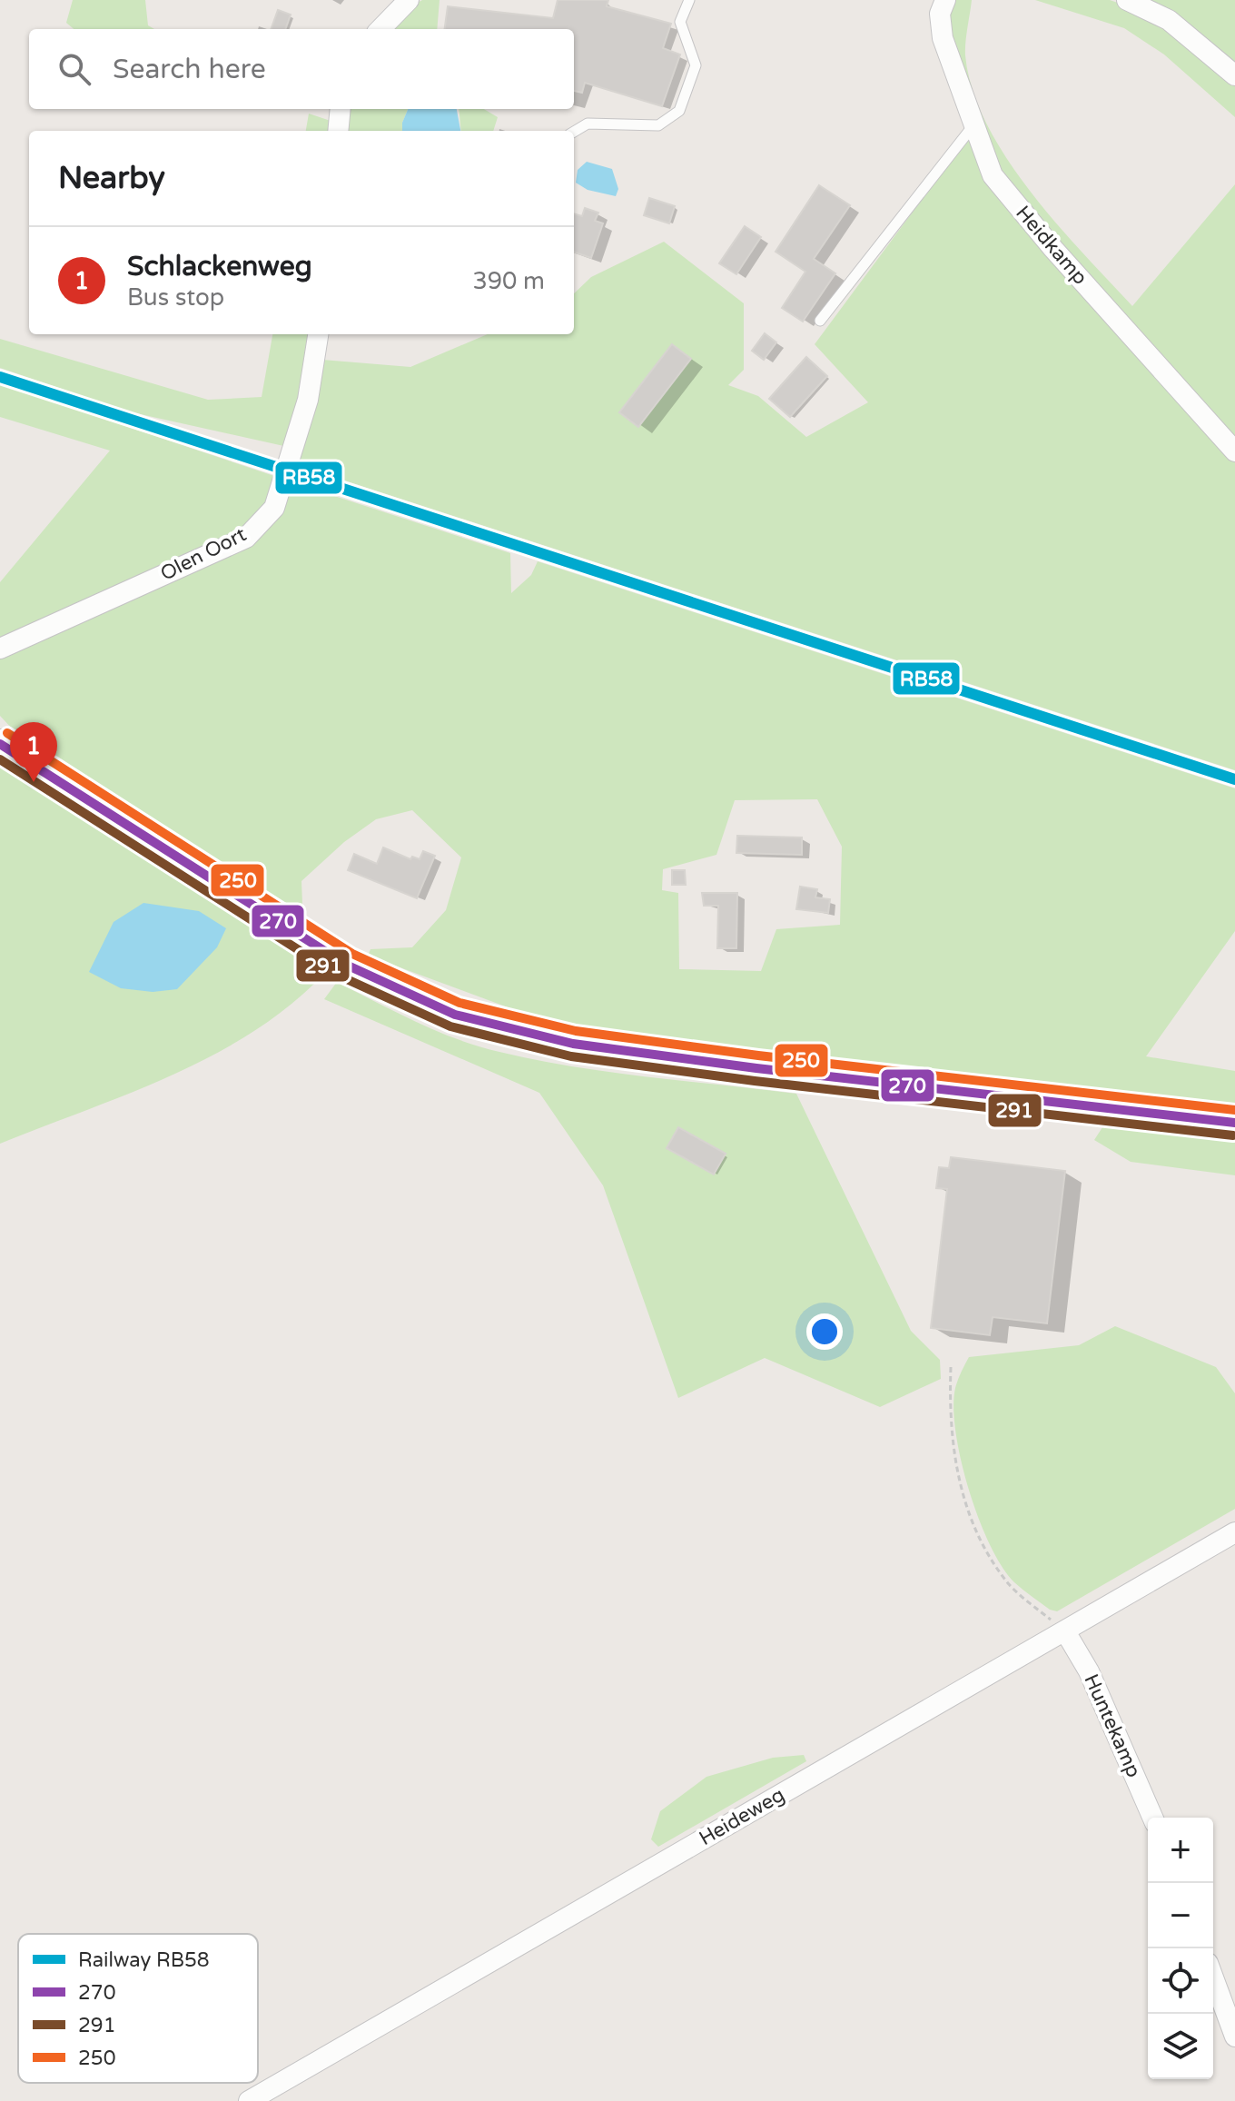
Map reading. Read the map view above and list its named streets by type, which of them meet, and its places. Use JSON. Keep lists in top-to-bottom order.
{
  "streets": {
    "street": [
      "Heidkamp",
      "Olen Oort",
      "Huntekamp",
      "Heideweg"
    ]
  },
  "crossings": [
    ["Huntekamp", "Heideweg"]
  ],
  "lines": [
    "rail line RB58",
    "transit line 250",
    "transit line 270",
    "transit line 291"
  ],
  "legend": [
    "Railway RB58",
    "270",
    "291",
    "250"
  ],
  "page": {
    "search": "Search here",
    "heading": "Nearby",
    "list": [
      {
        "mark": "1",
        "name": "Schlackenweg",
        "note": "Bus stop",
        "value": "390 m"
      }
    ],
    "pins": "1",
    "map_buttons": ["+", "−"]
  }
}
